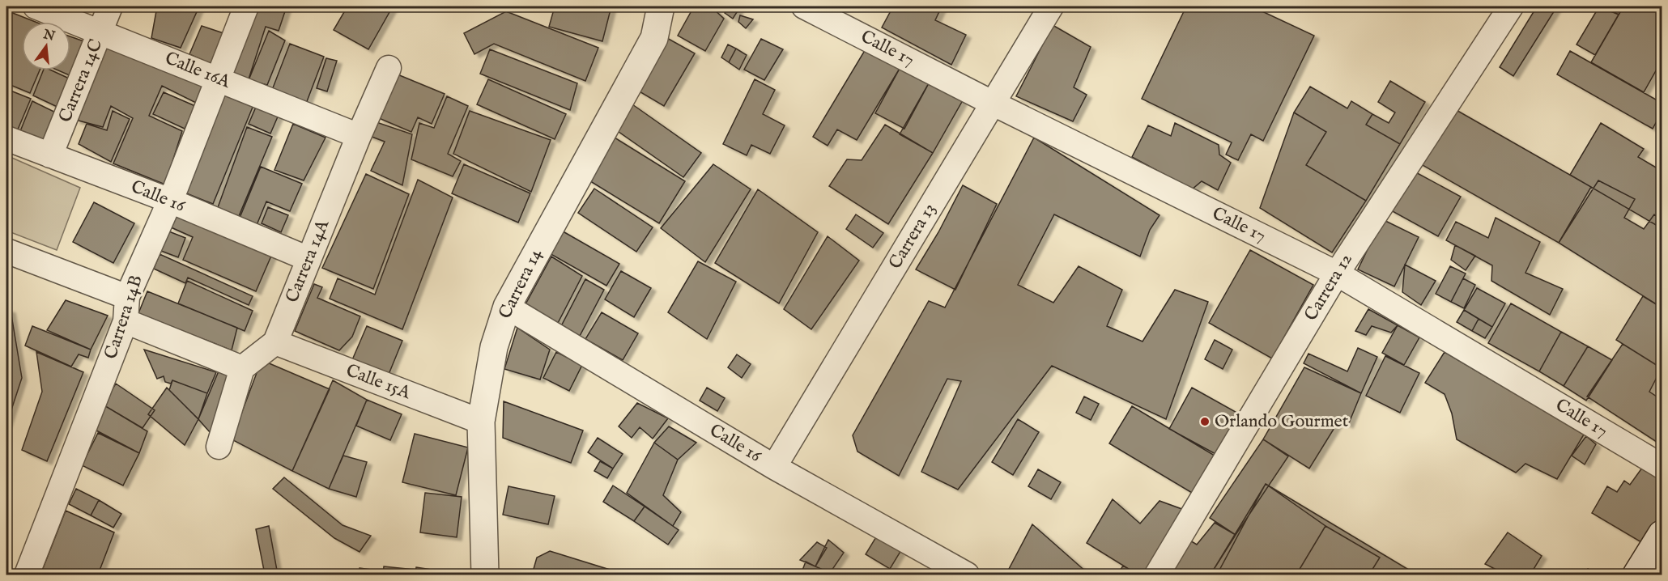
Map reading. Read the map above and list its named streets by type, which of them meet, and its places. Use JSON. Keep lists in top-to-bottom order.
{
  "streets": {
    "street": [
      "Calle 17",
      "Calle 16A",
      "Carrera 14C",
      "Calle 16",
      "Carrera 13",
      "Carrera 14A",
      "Carrera 14",
      "Carrera 12",
      "Carrera 14B",
      "Calle 15A"
    ]
  },
  "crossings": [
    ["Calle 17", "Carrera 13"],
    ["Calle 17", "Carrera 12"],
    ["Calle 16A", "Carrera 14C"],
    ["Calle 16A", "Carrera 14A"],
    ["Calle 16A", "Carrera 14B"],
    ["Carrera 14C", "Calle 16"],
    ["Calle 16", "Carrera 13"],
    ["Calle 16", "Carrera 14A"],
    ["Calle 16", "Carrera 14"],
    ["Calle 16", "Carrera 14B"],
    ["Carrera 14A", "Calle 15A"],
    ["Carrera 14", "Calle 15A"]
  ],
  "places": ["Orlando Gourmet"],
  "north": "top"
}
